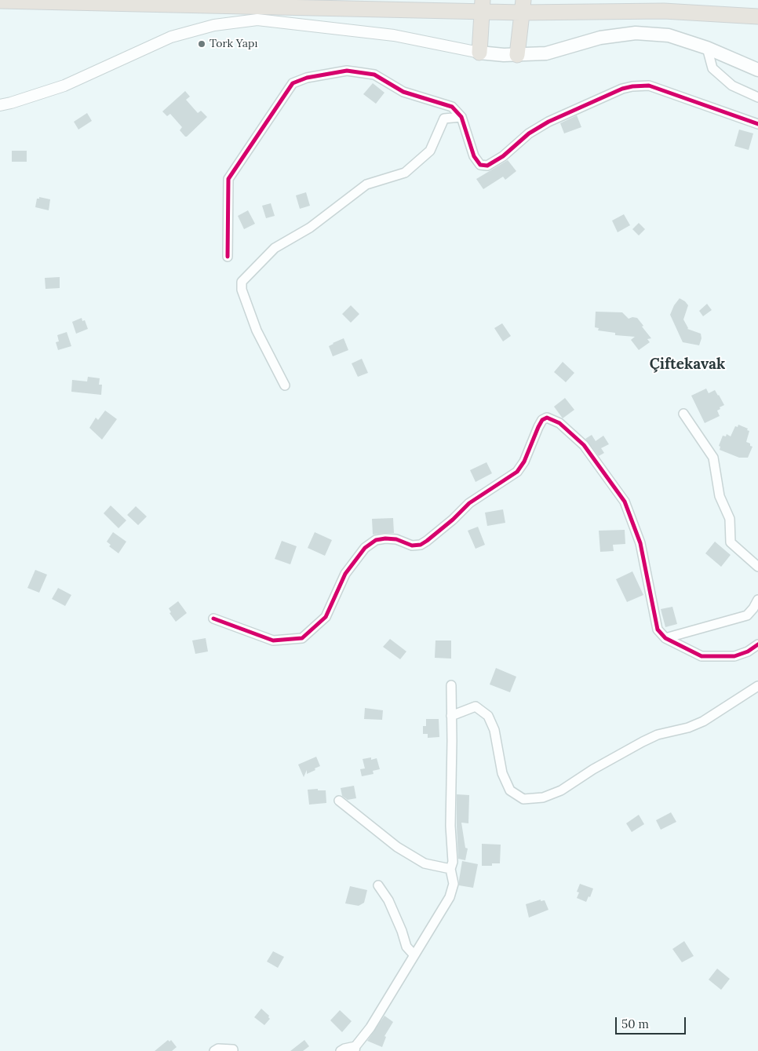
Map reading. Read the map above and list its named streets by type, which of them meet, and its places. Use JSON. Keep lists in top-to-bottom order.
{
  "districts": ["Çiftekavak"],
  "places": ["Tork Yapı"],
  "scale_bar": "50 m"
}
